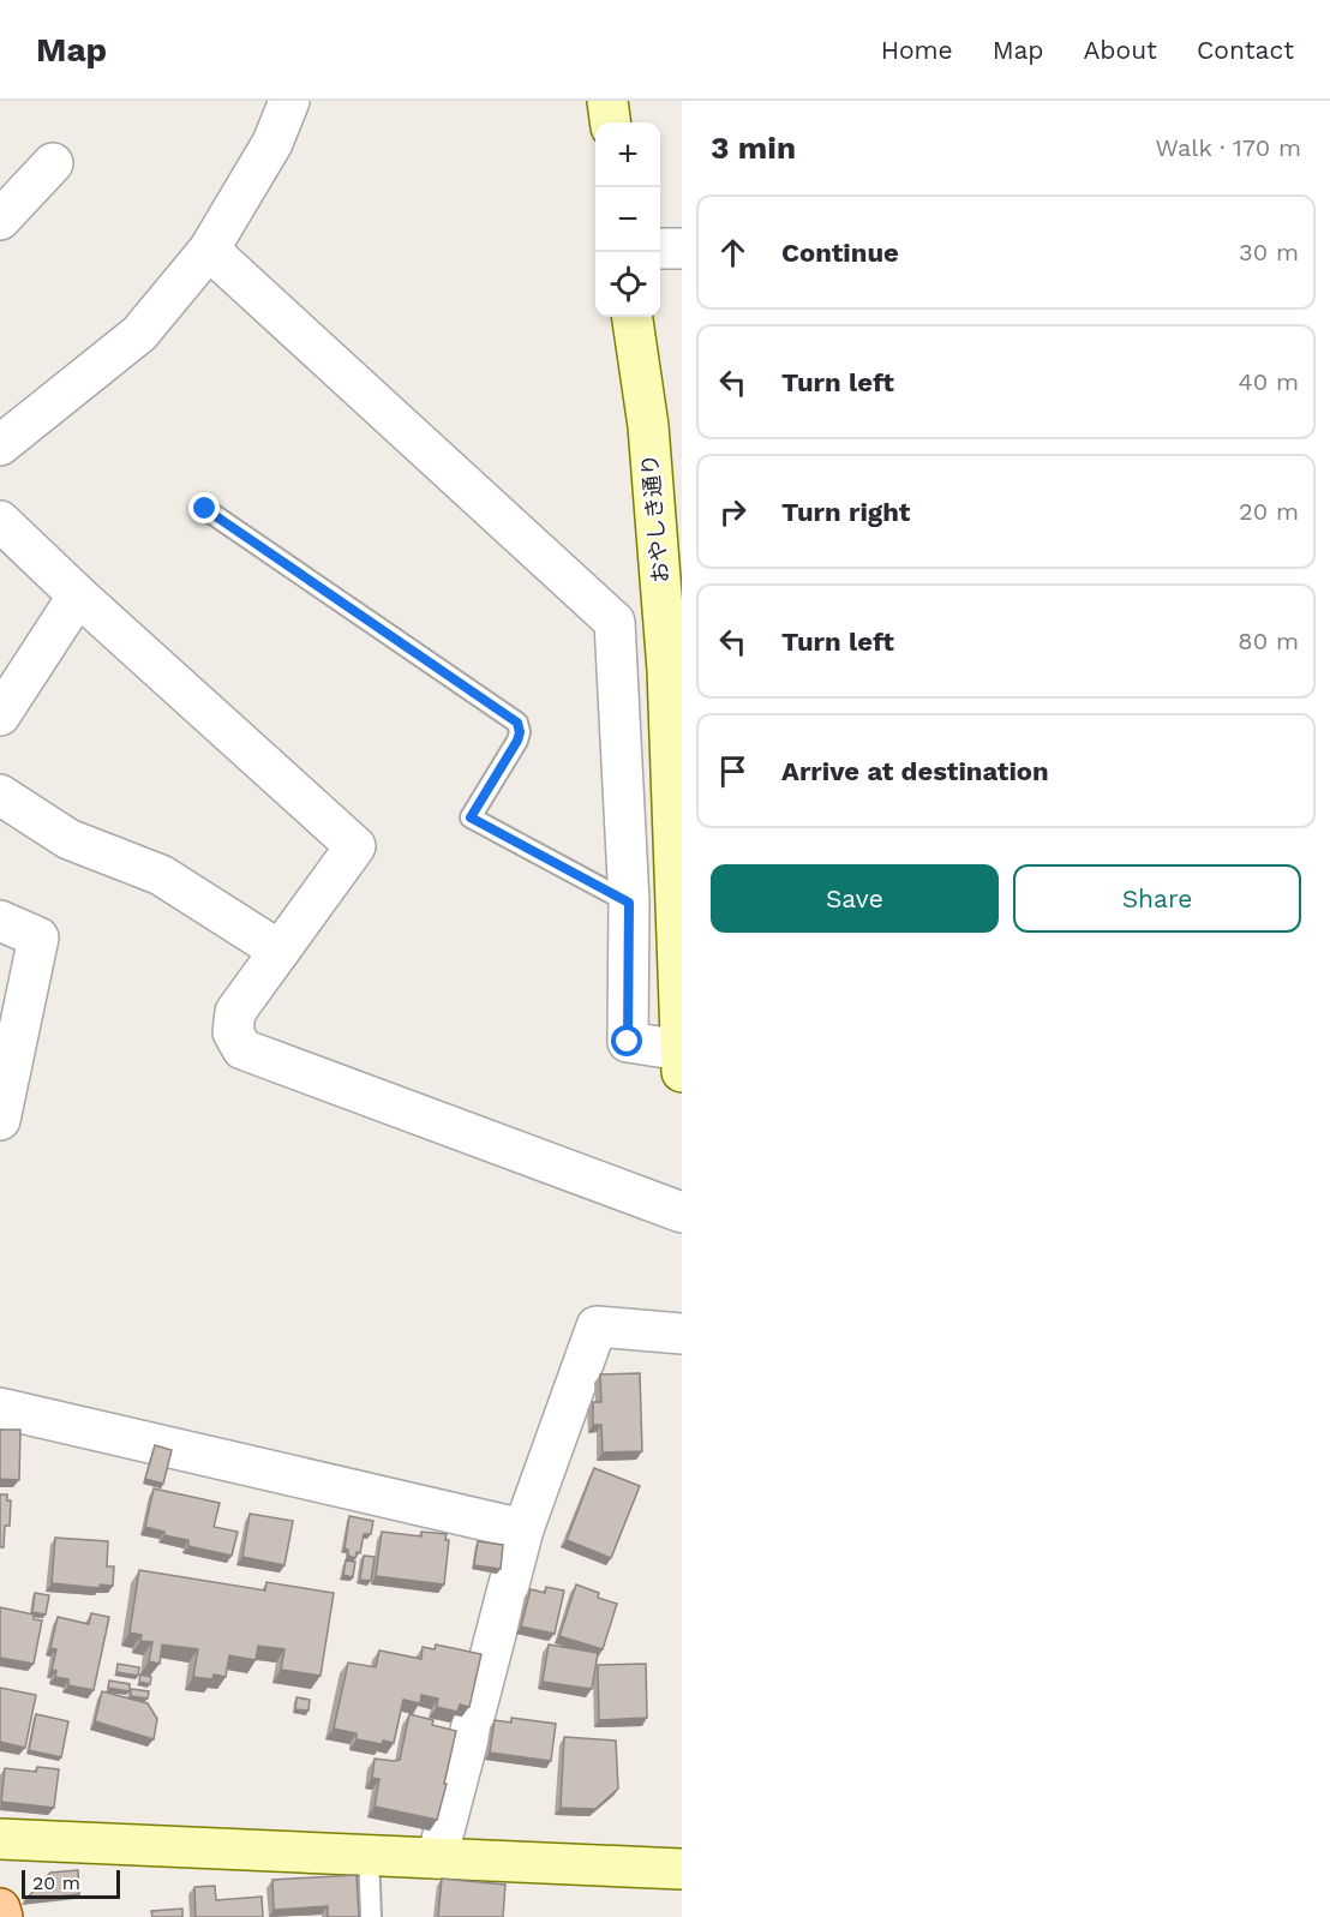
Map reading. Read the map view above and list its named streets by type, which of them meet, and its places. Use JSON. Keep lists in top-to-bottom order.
{
  "streets": {
    "street": ["おやしき通り"]
  },
  "scale_bar": "20 m",
  "page": {
    "header": "Map",
    "nav": [
      "Home",
      "Map",
      "About",
      "Contact"
    ],
    "heading": ["3 min", "Walk · 170 m"],
    "map_buttons": ["+", "−"],
    "list": [
      ["Continue", "30 m"],
      ["Turn left", "40 m"],
      ["Turn right", "20 m"],
      ["Turn left", "80 m"],
      "Arrive at destination"
    ],
    "buttons": ["Save", "Share"],
    "scale": "20 m"
  }
}
